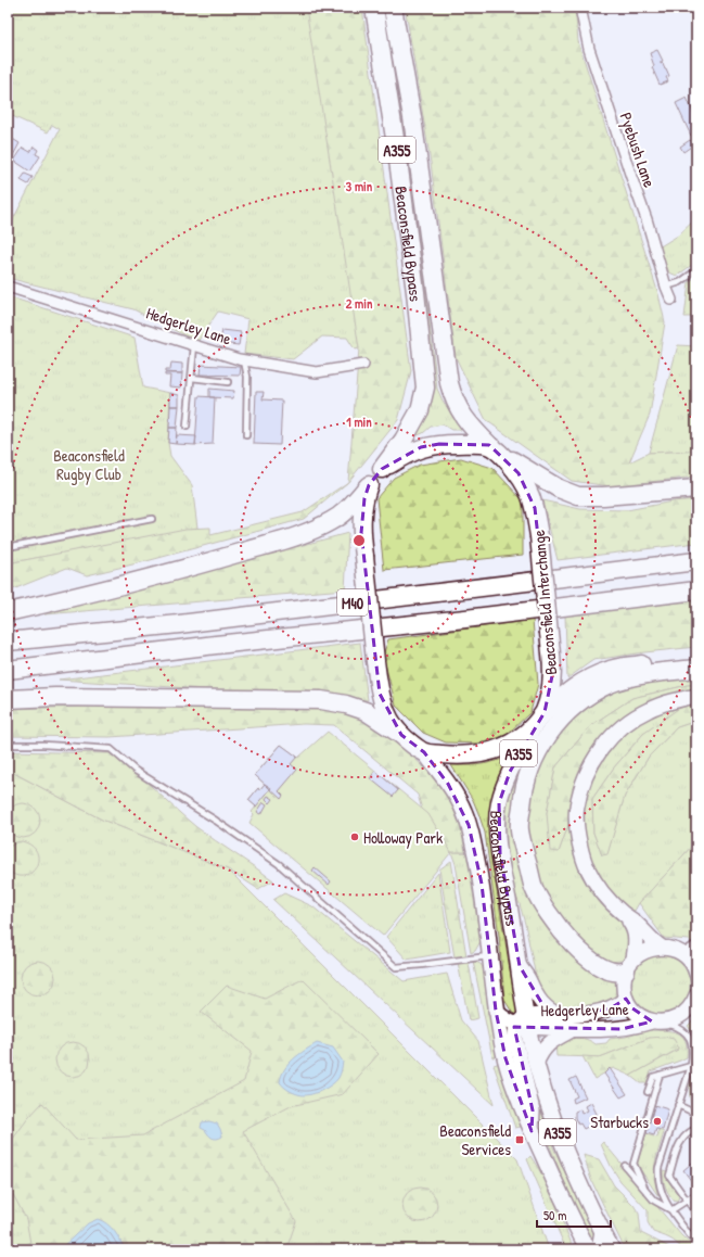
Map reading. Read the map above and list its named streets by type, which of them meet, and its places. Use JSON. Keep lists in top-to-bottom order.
{
  "streets": {
    "highway": [
      "A355",
      "Beaconsfield Bypass",
      "M40",
      "Beaconsfield Interchange"
    ],
    "street": ["Pyebush Lane", "Hedgerley Lane"]
  },
  "crossings": [
    ["A355", "Beaconsfield Bypass"],
    ["A355", "Hedgerley Lane"],
    ["Beaconsfield Bypass", "Hedgerley Lane"],
    ["Beaconsfield Bypass", "Beaconsfield Interchange"]
  ],
  "parks": ["Beaconsfield Rugby Club"],
  "places": {
    "other": ["Holloway Park", "Starbucks"],
    "transit": ["Beaconsfield Services"]
  },
  "scale_bar": "50 m",
  "rings": ["3 min", "2 min", "1 min"]
}
